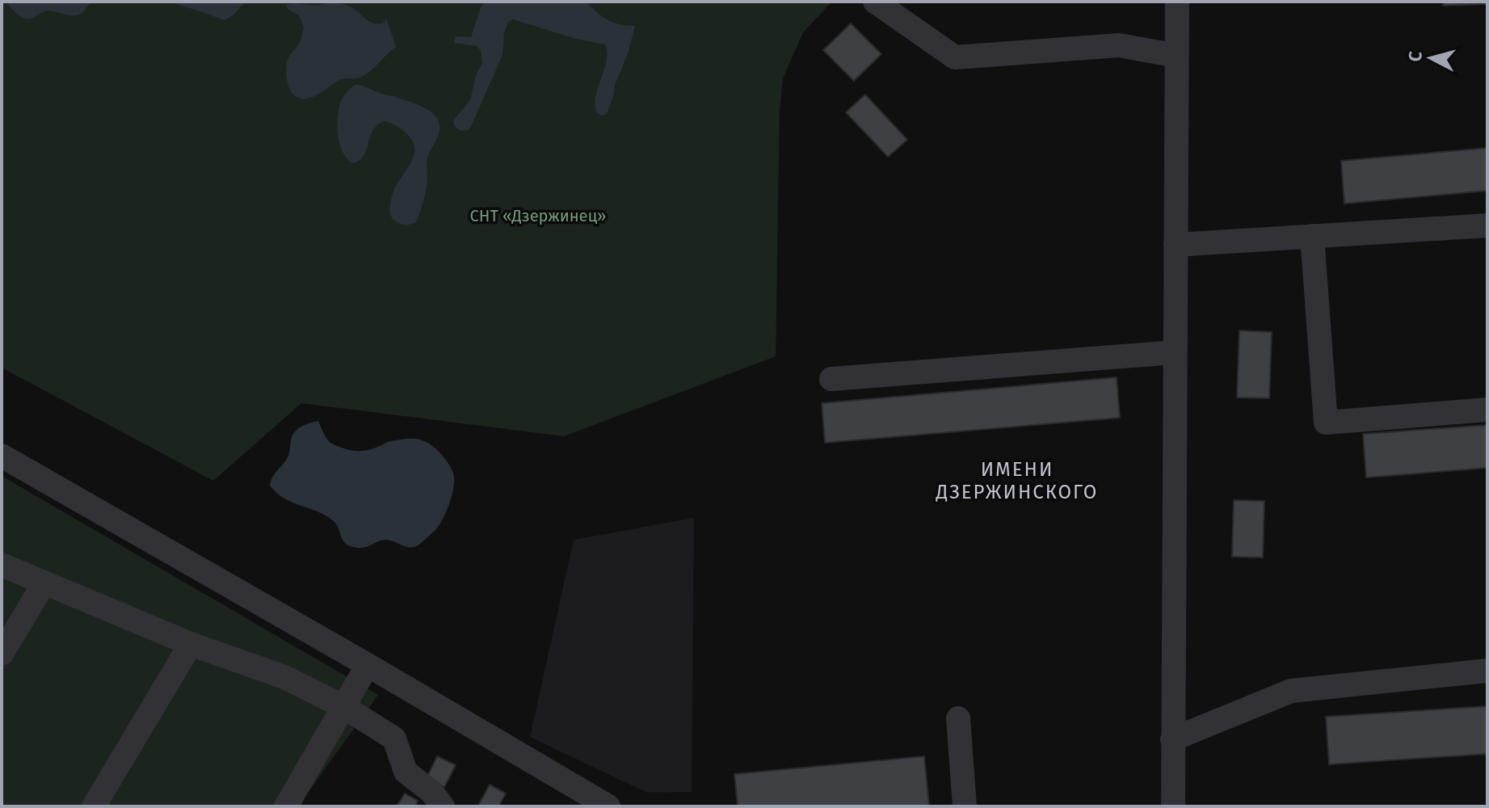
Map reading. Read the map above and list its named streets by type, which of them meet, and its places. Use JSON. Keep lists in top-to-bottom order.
{
  "districts": ["ИМЕНИ ДЗЕРЖИНСКОГО"],
  "parks": ["СНТ «Дзержинец»"],
  "north": "left"
}
